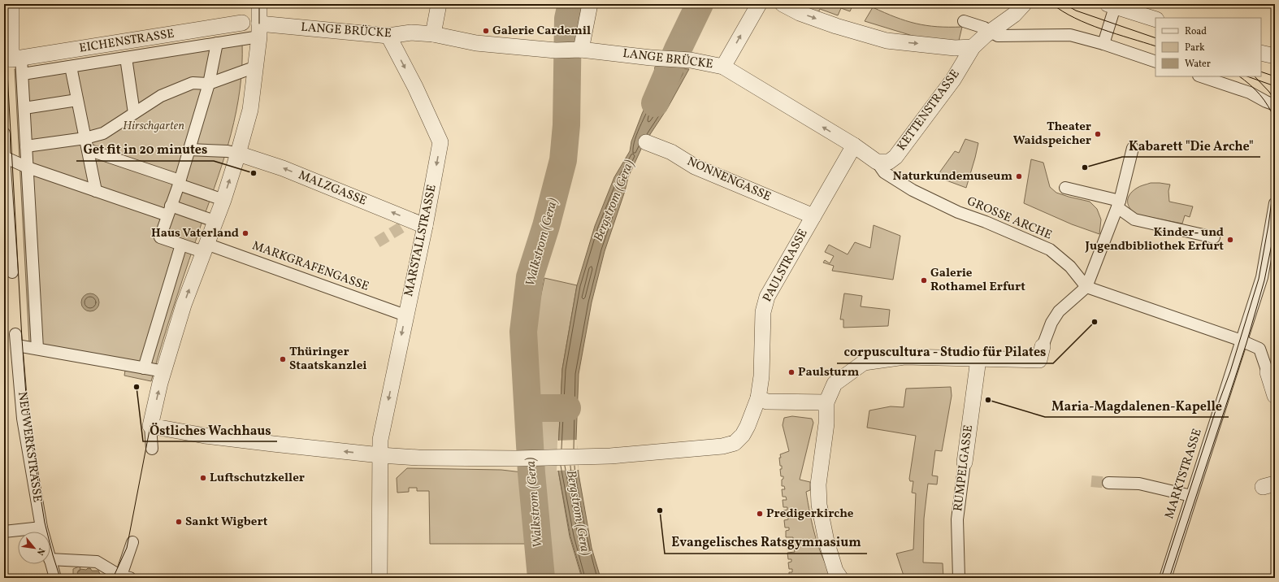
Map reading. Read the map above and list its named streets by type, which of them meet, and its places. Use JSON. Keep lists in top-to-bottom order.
{
  "streets": {
    "street": [
      "LANGE BRÜCKE",
      "EICHENSTRASSE",
      "KETTENSTRASSE",
      "NONNENGASSE",
      "MALZGASSE",
      "GROSSE ARCHE",
      "MARSTALLSTRASSE",
      "PAULSTRASSE",
      "MARKGRAFENGASSE",
      "NEUWERKSTRASSE",
      "RUMPELGASSE",
      "MARKTSTRASSE"
    ]
  },
  "crossings": [
    ["LANGE BRÜCKE", "KETTENSTRASSE"],
    ["LANGE BRÜCKE", "GROSSE ARCHE"],
    ["LANGE BRÜCKE", "MARSTALLSTRASSE"],
    ["LANGE BRÜCKE", "PAULSTRASSE"],
    ["KETTENSTRASSE", "GROSSE ARCHE"],
    ["NONNENGASSE", "PAULSTRASSE"],
    ["MALZGASSE", "MARSTALLSTRASSE"],
    ["MARSTALLSTRASSE", "PAULSTRASSE"],
    ["MARSTALLSTRASSE", "MARKGRAFENGASSE"]
  ],
  "one_way": ["MALZGASSE", "MARSTALLSTRASSE"],
  "water": ["Bergstrom (Gera)", "Walkstrom (Gera)"],
  "parks": ["Hirschgarten"],
  "places": [
    "Galerie Cardemil",
    "Theater Waidspeicher",
    "Kabarett \"Die Arche\"",
    "Get fit in 20 minutes",
    "Naturkundemuseum",
    "Haus Vaterland",
    "Kinder- und Jugendbibliothek Erfurt",
    "Galerie Rothamel Erfurt",
    "corpuscultura - Studio für Pilates",
    "Thüringer Staatskanzlei",
    "Paulsturm",
    "Östliches Wachhaus",
    "Maria-Magdalenen-Kapelle",
    "Luftschutzkeller",
    "Evangelisches Ratsgymnasium",
    "Predigerkirche",
    "Sankt Wigbert"
  ],
  "legend": ["Road", "Park", "Water"],
  "north": "bottom right"
}
